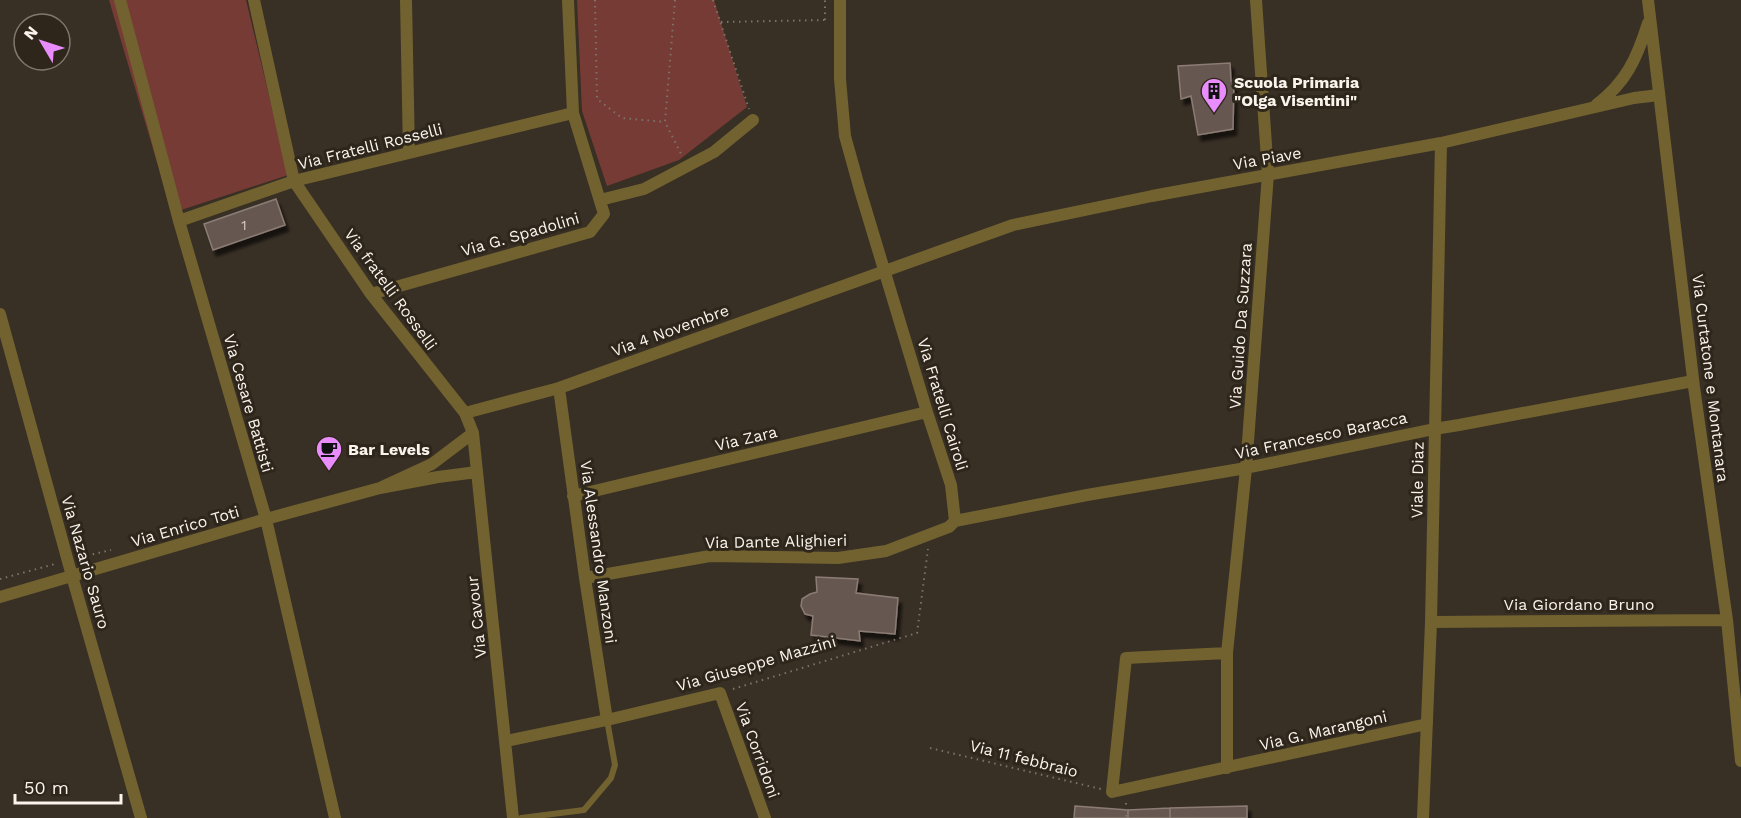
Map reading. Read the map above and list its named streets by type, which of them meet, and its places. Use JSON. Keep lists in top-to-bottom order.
{
  "streets": {
    "street": [
      "Via Fratelli Rosselli",
      "Via Piave",
      "Via G. Spadolini",
      "Via fratelli Rosselli",
      "Via Guido Da Suzzara",
      "Via 4 Novembre",
      "Via Curtatone e Montanara",
      "Via Cesare Battisti",
      "Via Fratelli Cairoli",
      "Via Francesco Baracca",
      "Via Zara",
      "Viale Diaz",
      "Via Enrico Toti",
      "Via Dante Alighieri",
      "Via Alessandro Manzoni",
      "Via Nazario Sauro",
      "Via Giordano Bruno",
      "Via Cavour",
      "Via Giuseppe Mazzini",
      "Via G. Marangoni",
      "Via Corridoni"
    ],
    "path": ["Via 11 febbraio"]
  },
  "crossings": [
    ["Via Fratelli Rosselli", "Via G. Spadolini"],
    ["Via Fratelli Rosselli", "Via fratelli Rosselli"],
    ["Via Fratelli Rosselli", "Via Cesare Battisti"],
    ["Via Piave", "Via Guido Da Suzzara"],
    ["Via Piave", "Via 4 Novembre"],
    ["Via Piave", "Via Curtatone e Montanara"],
    ["Via Piave", "Via Fratelli Cairoli"],
    ["Via Piave", "Viale Diaz"],
    ["Via G. Spadolini", "Via fratelli Rosselli"],
    ["Via fratelli Rosselli", "Via 4 Novembre"],
    ["Via fratelli Rosselli", "Via Cavour"],
    ["Via Guido Da Suzzara", "Via Francesco Baracca"],
    ["Via Guido Da Suzzara", "Via G. Marangoni"],
    ["Via 4 Novembre", "Via Fratelli Cairoli"],
    ["Via 4 Novembre", "Via Alessandro Manzoni"],
    ["Via 4 Novembre", "Via Cavour"],
    ["Via Curtatone e Montanara", "Via Francesco Baracca"],
    ["Via Curtatone e Montanara", "Via Giordano Bruno"],
    ["Via Cesare Battisti", "Via Enrico Toti"],
    ["Via Fratelli Cairoli", "Via Francesco Baracca"],
    ["Via Fratelli Cairoli", "Via Zara"],
    ["Via Francesco Baracca", "Viale Diaz"],
    ["Via Zara", "Via Alessandro Manzoni"],
    ["Viale Diaz", "Via Giordano Bruno"],
    ["Viale Diaz", "Via G. Marangoni"],
    ["Via Enrico Toti", "Via Nazario Sauro"],
    ["Via Enrico Toti", "Via Cavour"],
    ["Via Dante Alighieri", "Via Alessandro Manzoni"],
    ["Via Dante Alighieri", "Via Giuseppe Mazzini"],
    ["Via Alessandro Manzoni", "Via Giuseppe Mazzini"],
    ["Via Cavour", "Via Giuseppe Mazzini"],
    ["Via Giuseppe Mazzini", "Via Corridoni"],
    ["Via G. Marangoni", "Via 11 febbraio"]
  ],
  "places": {
    "building": ["Scuola Primaria \"Olga Visentini\""],
    "cafe": ["Bar Levels"]
  },
  "house_numbers": ["1"],
  "scale_bar": "50 m",
  "north": "top left"
}
